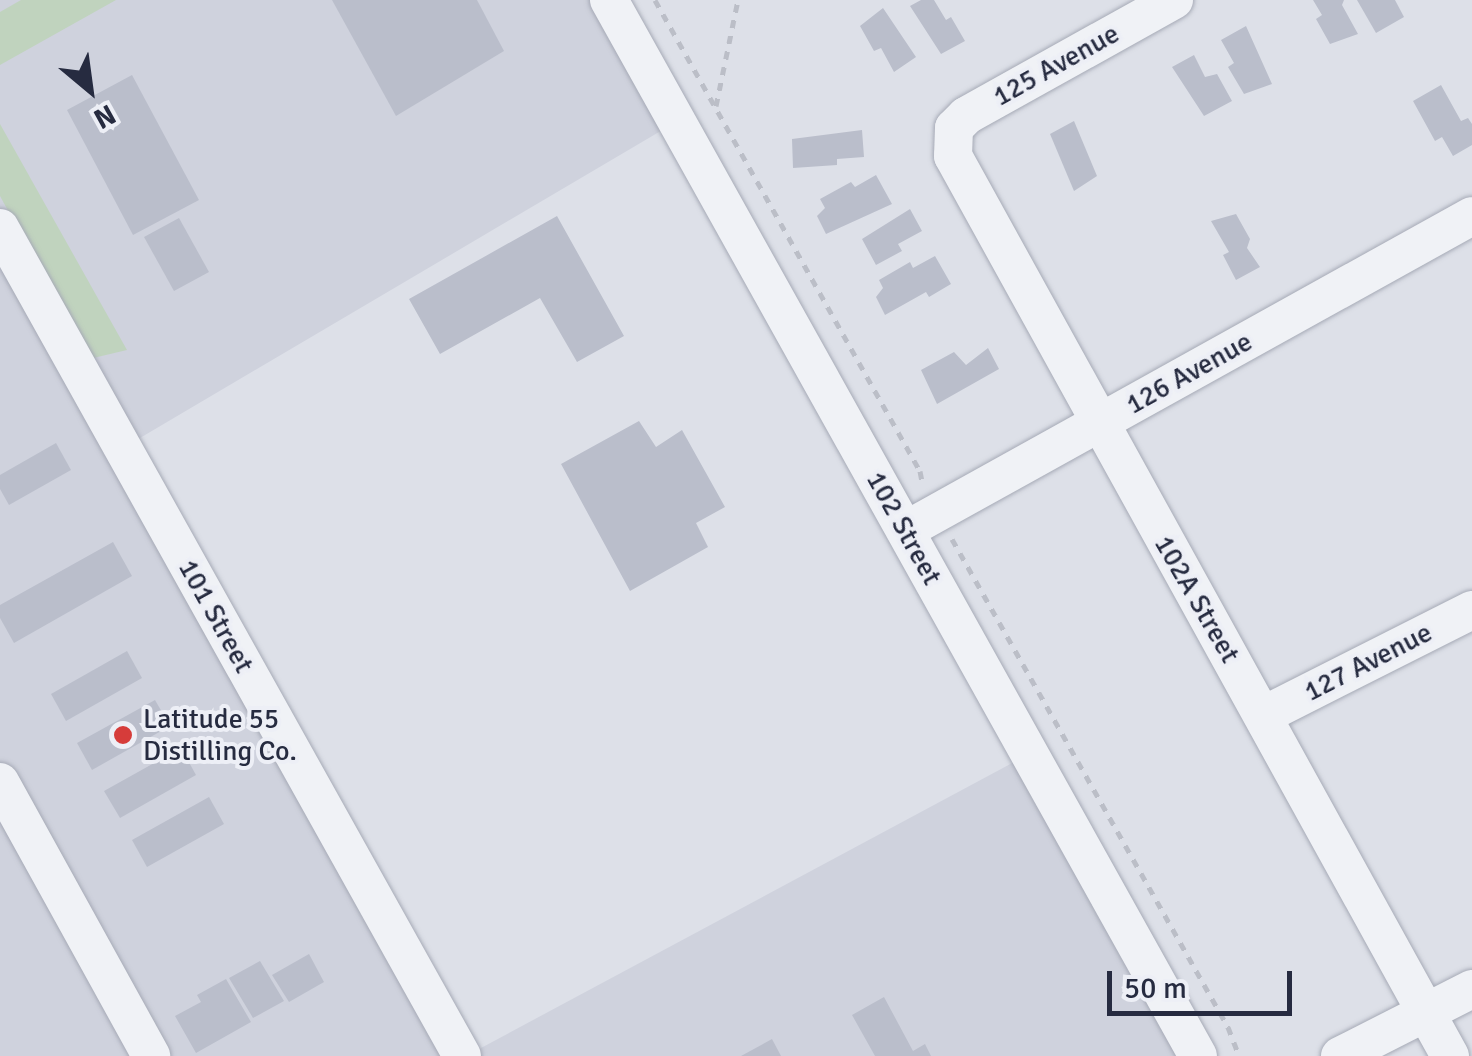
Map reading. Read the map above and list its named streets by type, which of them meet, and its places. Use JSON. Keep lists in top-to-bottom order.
{
  "streets": {
    "street": [
      "125 Avenue",
      "126 Avenue",
      "102 Street",
      "102A Street",
      "101 Street",
      "127 Avenue"
    ]
  },
  "crossings": [
    ["125 Avenue", "102A Street"],
    ["126 Avenue", "102 Street"],
    ["126 Avenue", "102A Street"],
    ["102A Street", "127 Avenue"]
  ],
  "places": ["Latitude 55 Distilling Co."],
  "scale_bar": "50 m",
  "north": "bottom right"
}
